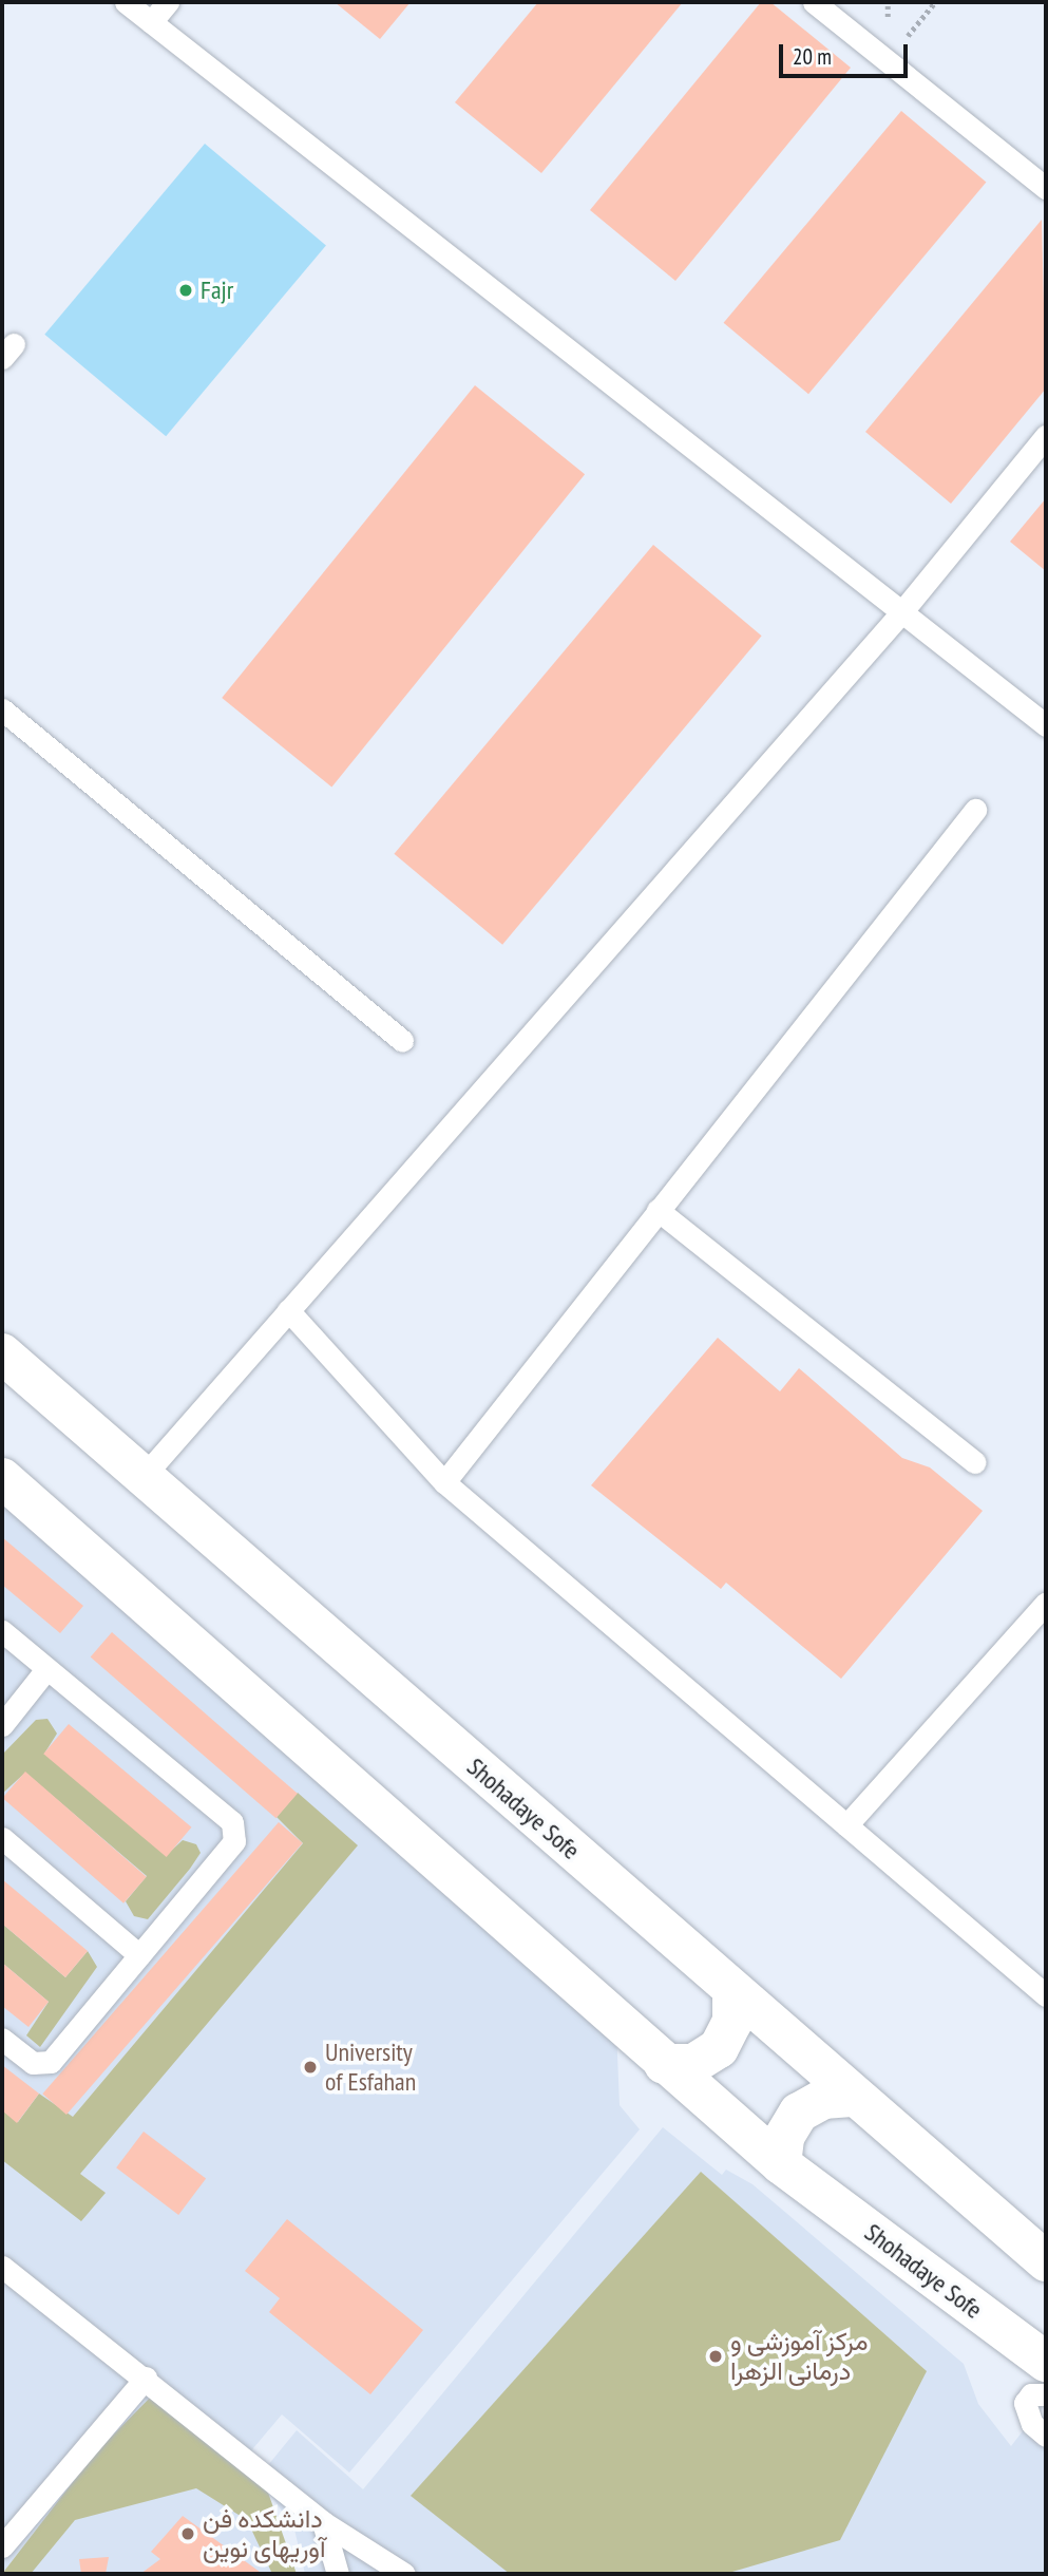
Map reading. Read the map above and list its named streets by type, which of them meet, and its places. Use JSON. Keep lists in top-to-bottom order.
{
  "streets": {
    "main road": ["Shohadaye Sofe"]
  },
  "places": [
    "Fajr",
    "University of Esfahan",
    "مرکز آموزشی و درمانی الزهرا",
    "دانشکده فن آوریهای نوین"
  ],
  "scale_bar": "20 m"
}
